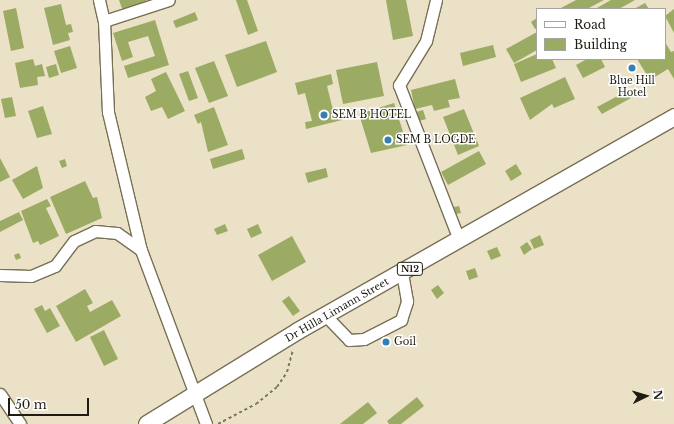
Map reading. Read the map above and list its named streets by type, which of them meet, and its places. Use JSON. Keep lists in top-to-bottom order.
{
  "streets": {
    "highway": ["N12", "Dr Hilla Limann Street"]
  },
  "places": [
    "Blue Hill Hotel",
    "SEM B HOTEL",
    "SEM B LOGDE",
    "Goil"
  ],
  "legend": ["Road", "Building"],
  "scale_bar": "50 m",
  "north": "right"
}
